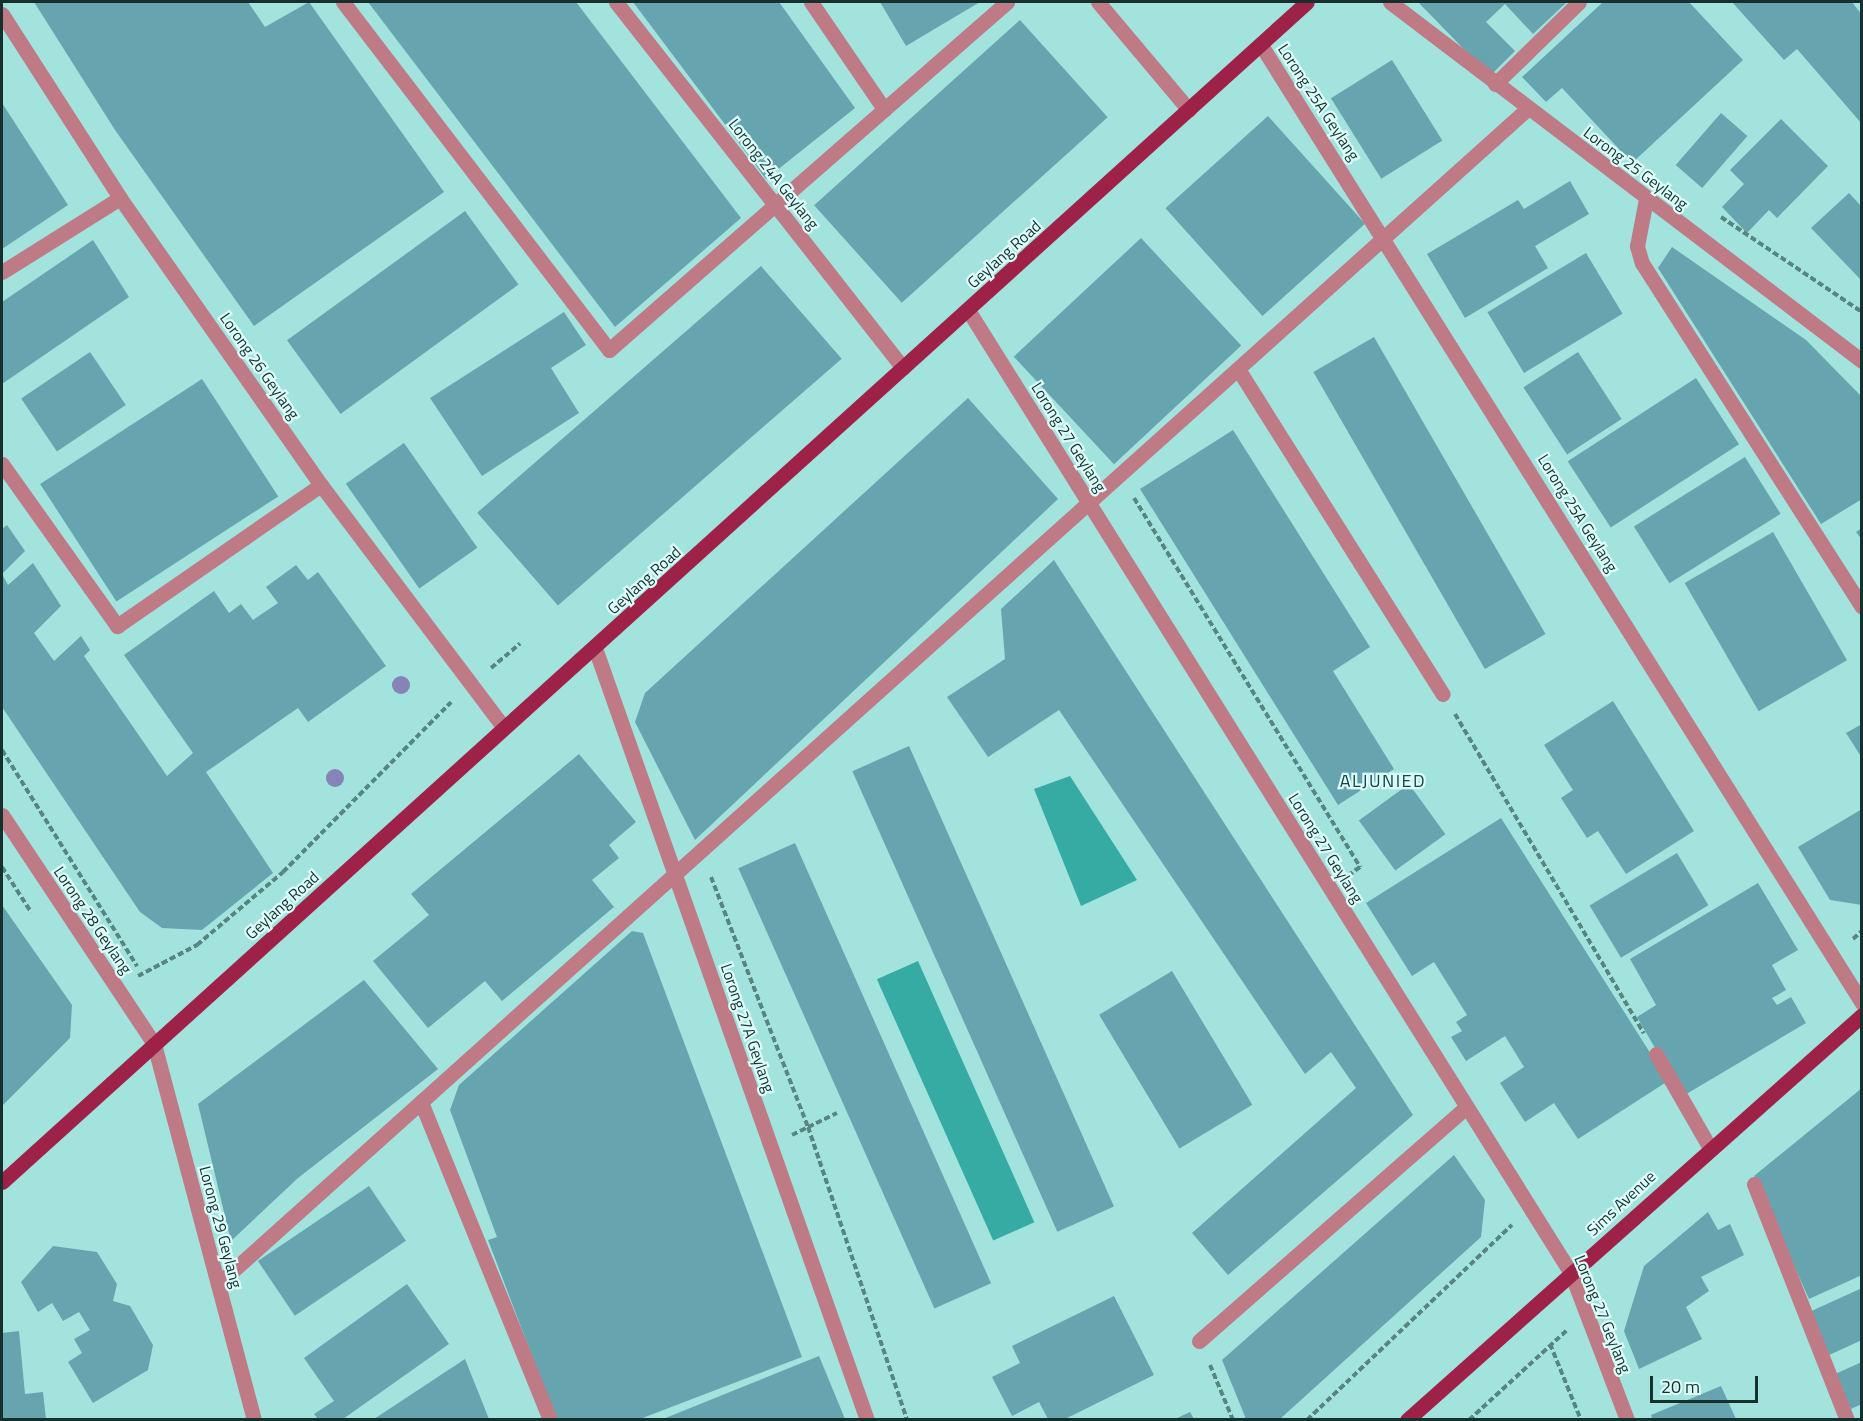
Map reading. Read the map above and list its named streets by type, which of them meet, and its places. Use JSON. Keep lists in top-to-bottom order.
{
  "streets": {
    "main road": ["Geylang Road", "Sims Avenue"],
    "street": [
      "Lorong 25A Geylang",
      "Lorong 25 Geylang",
      "Lorong 24A Geylang",
      "Lorong 26 Geylang",
      "Lorong 27 Geylang",
      "Lorong 28 Geylang",
      "Lorong 27A Geylang",
      "Lorong 29 Geylang"
    ]
  },
  "crossings": [
    ["Lorong 25A Geylang", "Geylang Road"],
    ["Lorong 24A Geylang", "Geylang Road"],
    ["Geylang Road", "Lorong 26 Geylang"],
    ["Geylang Road", "Lorong 27 Geylang"],
    ["Geylang Road", "Lorong 28 Geylang"],
    ["Geylang Road", "Lorong 27A Geylang"],
    ["Geylang Road", "Lorong 29 Geylang"],
    ["Lorong 27 Geylang", "Sims Avenue"],
    ["Lorong 28 Geylang", "Lorong 29 Geylang"]
  ],
  "districts": ["ALJUNIED"],
  "scale_bar": "20 m"
}
